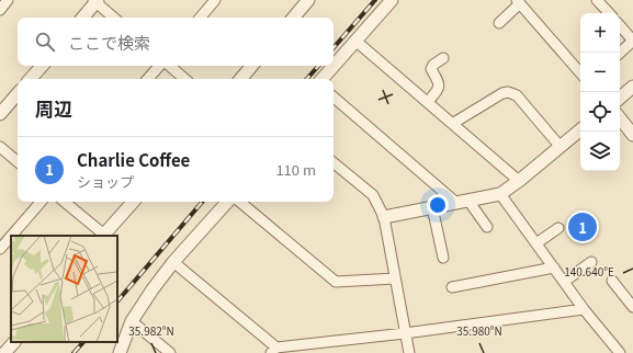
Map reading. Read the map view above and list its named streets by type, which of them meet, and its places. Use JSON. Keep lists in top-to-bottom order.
{
  "page": {
    "map_buttons": ["+", "−"],
    "search": "ここで検索",
    "heading": "周辺",
    "list": [
      {
        "mark": "1",
        "name": "Charlie Coffee",
        "note": "ショップ",
        "value": "110 m"
      }
    ],
    "pins": "1"
  },
  "coordinates": ["140.640°E", "35.982°N", "35.980°N"]
}
